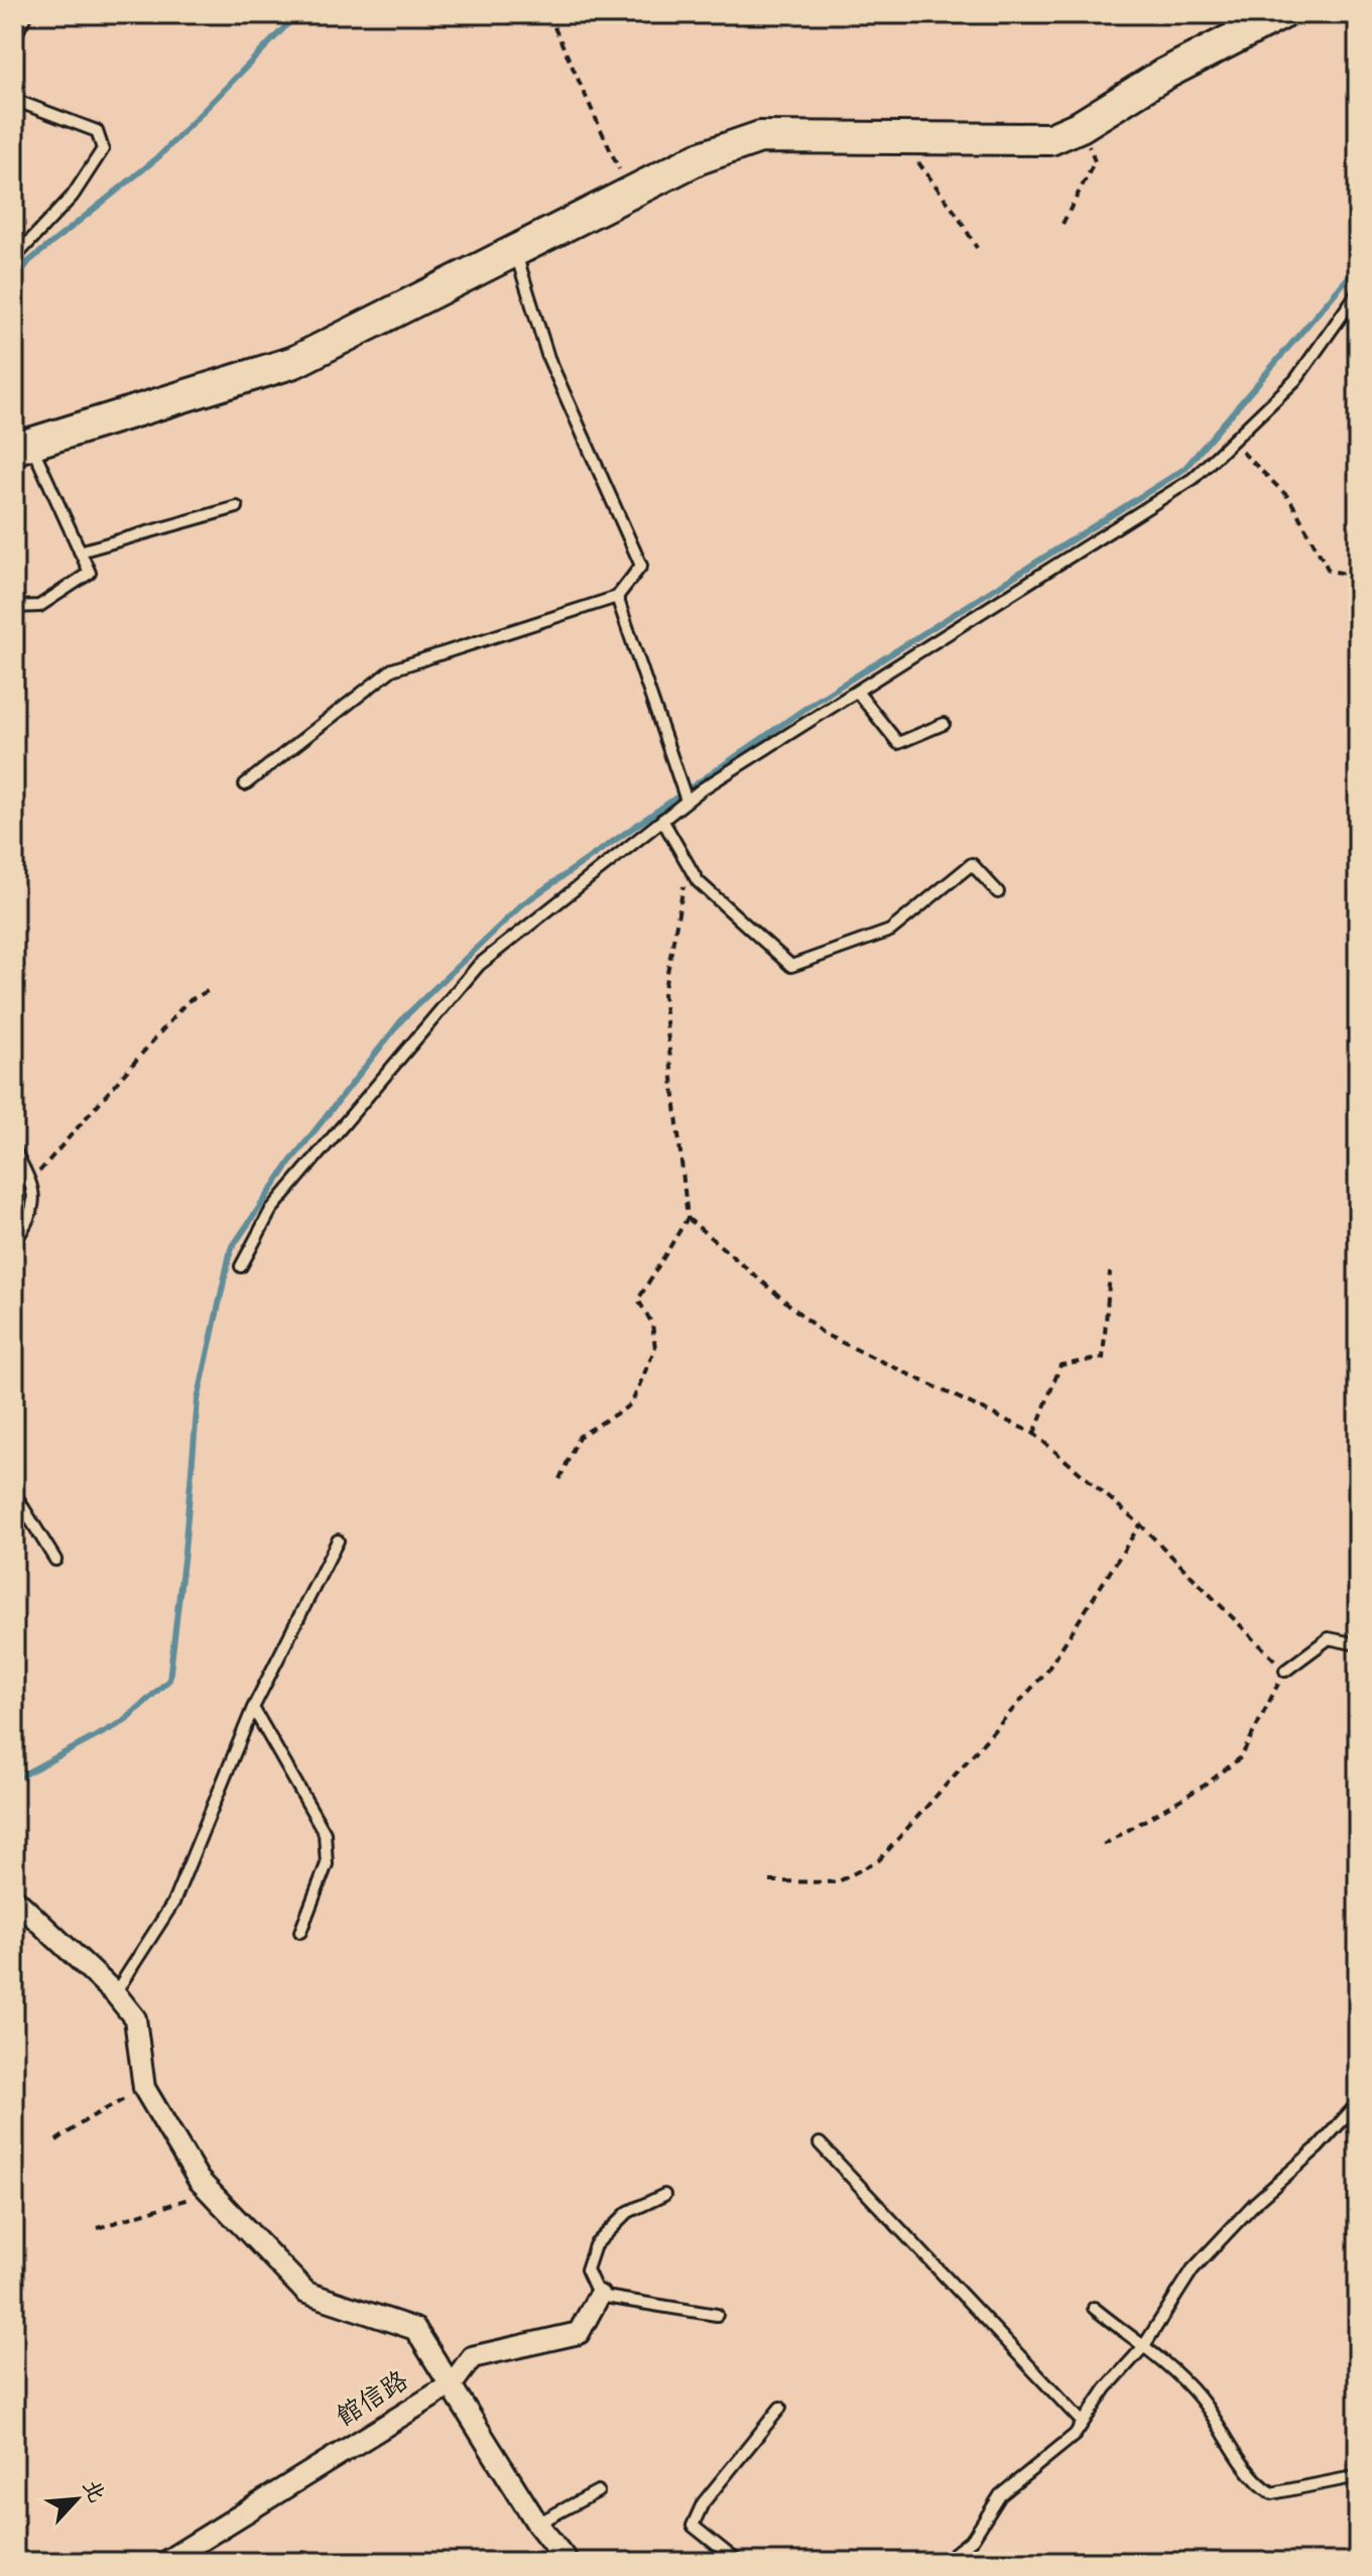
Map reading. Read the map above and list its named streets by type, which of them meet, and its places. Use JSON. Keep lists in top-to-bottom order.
{
  "streets": {
    "street": ["館信路"]
  },
  "north": "top right"
}
